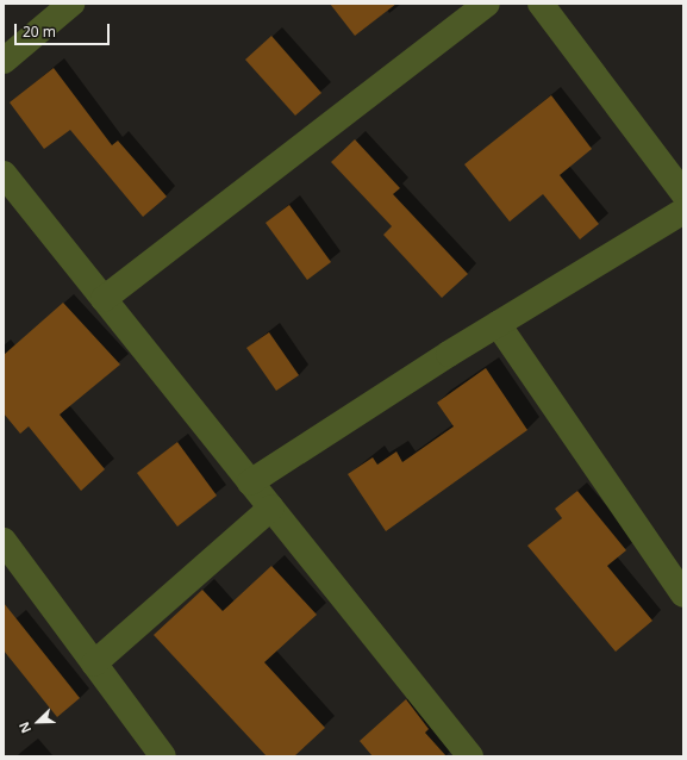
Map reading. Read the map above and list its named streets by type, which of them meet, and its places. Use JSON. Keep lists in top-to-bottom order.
{
  "scale_bar": "20 m",
  "north": "bottom left"
}
